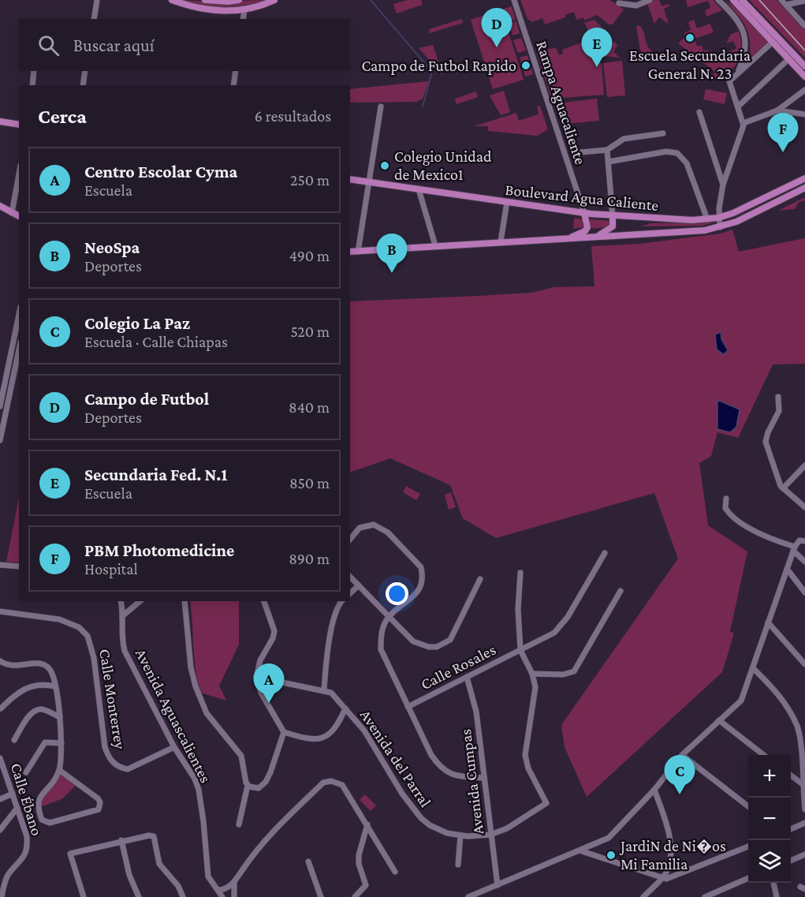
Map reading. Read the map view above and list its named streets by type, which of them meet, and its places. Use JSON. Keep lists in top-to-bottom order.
{
  "streets": {
    "main road": ["Boulevard Agua Caliente"],
    "street": [
      "Rampa Aguacaliente",
      "Calle Rosales",
      "Calle Monterrey",
      "Avenida Aguascalientes",
      "Avenida del Parral",
      "Avenida Cumpas",
      "Calle Ébano"
    ]
  },
  "crossings": [
    ["Rampa Aguacaliente", "Boulevard Agua Caliente"],
    ["Calle Rosales", "Avenida del Parral"],
    ["Calle Rosales", "Avenida Cumpas"],
    ["Calle Monterrey", "Avenida Aguascalientes"],
    ["Avenida del Parral", "Avenida Cumpas"]
  ],
  "places": [
    "Escuela Secundaria General N. 23",
    "Campo de Futbol Rapido",
    "Colegio Unidad de Mexico1",
    "JardiN de Ni�os Mi Familia"
  ],
  "page": {
    "pins": [
      "D",
      "E",
      "F",
      "B",
      "A",
      "C"
    ],
    "search": "Buscar aquí",
    "heading": ["Cerca", "6 resultados"],
    "list": [
      {
        "mark": "A",
        "name": "Centro Escolar Cyma",
        "note": "Escuela",
        "value": "250 m"
      },
      {
        "mark": "B",
        "name": "NeoSpa",
        "note": "Deportes",
        "value": "490 m"
      },
      {
        "mark": "C",
        "name": "Colegio La Paz",
        "note": "Escuela · Calle Chiapas",
        "value": "520 m"
      },
      {
        "mark": "D",
        "name": "Campo de Futbol",
        "note": "Deportes",
        "value": "840 m"
      },
      {
        "mark": "E",
        "name": "Secundaria Fed. N.1",
        "note": "Escuela",
        "value": "850 m"
      },
      {
        "mark": "F",
        "name": "PBM Photomedicine",
        "note": "Hospital",
        "value": "890 m"
      }
    ],
    "map_buttons": ["+", "−"]
  }
}
